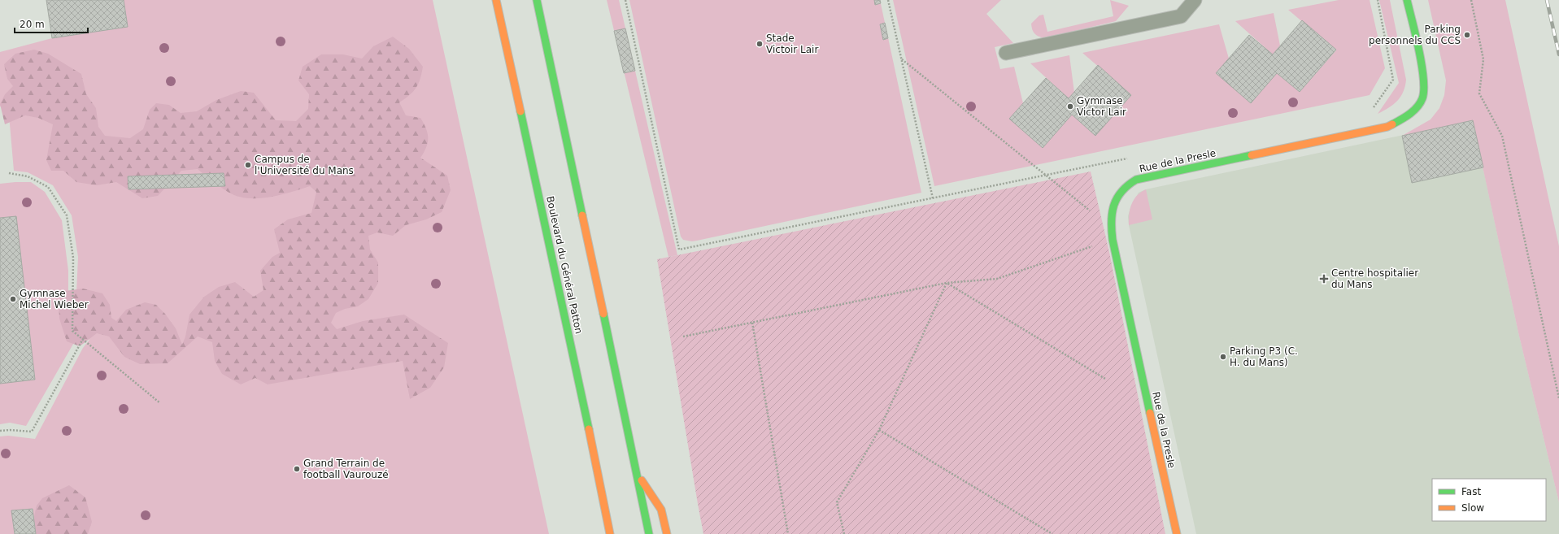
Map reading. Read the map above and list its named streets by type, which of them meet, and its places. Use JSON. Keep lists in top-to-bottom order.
{
  "streets": {
    "main road": ["Rue de la Presle", "Boulevard du Général Patton"]
  },
  "places": {
    "other": [
      "Parking personnels du CCS",
      "Stade Victoir Lair",
      "Gymnase Victor Lair",
      "Campus de l'Université du Mans",
      "Gymnase Michel Wieber",
      "Parking P3 (C. H. du Mans)",
      "Grand Terrain de football Vaurouzé"
    ],
    "health": ["Centre hospitalier du Mans"]
  },
  "legend": ["Fast", "Slow"],
  "scale_bar": "20 m"
}
